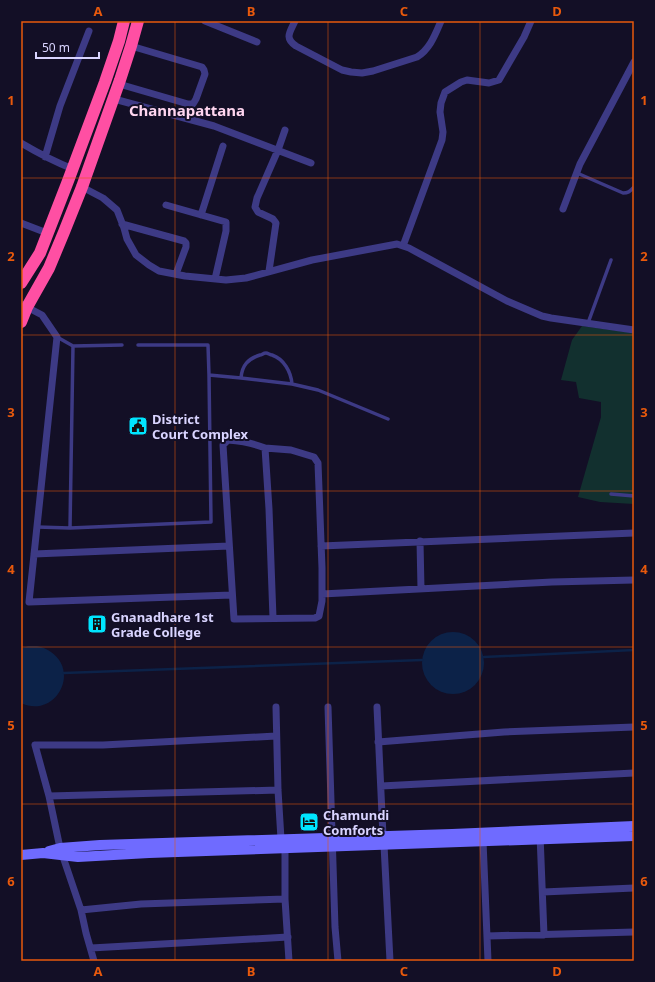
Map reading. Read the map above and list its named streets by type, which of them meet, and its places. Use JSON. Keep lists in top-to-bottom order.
{
  "districts": ["Channapattana"],
  "places": {
    "public building": ["District Court Complex"],
    "building": ["Gnanadhare 1st Grade College"],
    "hotel": ["Chamundi Comforts"]
  },
  "scale_bar": "50 m",
  "grid": {
    "columns": [
      "A",
      "B",
      "C",
      "D"
    ],
    "rows": [
      "1",
      "2",
      "3",
      "4",
      "5",
      "6"
    ]
  }
}
